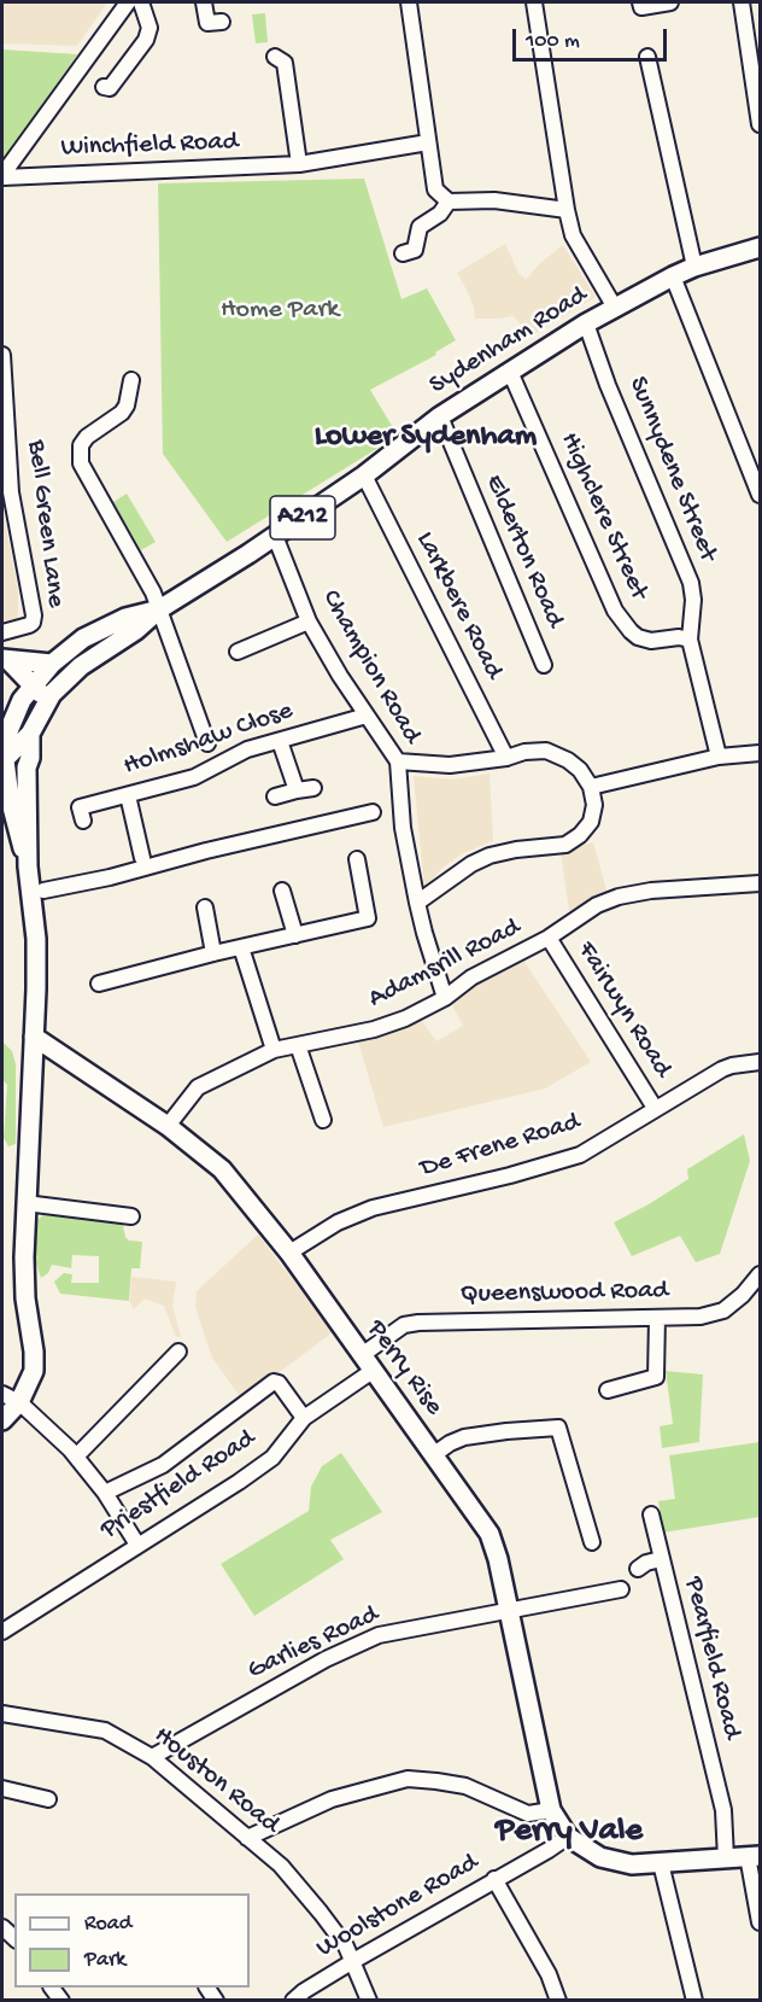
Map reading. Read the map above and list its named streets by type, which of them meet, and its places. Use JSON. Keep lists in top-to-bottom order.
{
  "streets": {
    "main road": ["Sydenham Road", "A212", "Perry Rise"],
    "street": [
      "Winchfield Road",
      "Sunnydene Street",
      "Highclere Street",
      "Bell Green Lane",
      "Elderton Road",
      "Larkbere Road",
      "Champion Road",
      "Holmshaw Close",
      "Adamsrill Road",
      "Fairwyn Road",
      "De Frene Road",
      "Queenswood Road",
      "Priestfield Road",
      "Garlies Road",
      "Pearfield Road",
      "Houston Road",
      "Woolstone Road"
    ]
  },
  "crossings": [
    ["Sydenham Road", "Sunnydene Street"],
    ["Sydenham Road", "Highclere Street"],
    ["Sydenham Road", "A212"],
    ["Sydenham Road", "Elderton Road"],
    ["Sydenham Road", "Larkbere Road"],
    ["Sydenham Road", "Champion Road"],
    ["Sunnydene Street", "Highclere Street"],
    ["A212", "Perry Rise"],
    ["Champion Road", "Holmshaw Close"],
    ["Champion Road", "Adamsrill Road"],
    ["Adamsrill Road", "Fairwyn Road"],
    ["Adamsrill Road", "Perry Rise"],
    ["Fairwyn Road", "De Frene Road"],
    ["De Frene Road", "Perry Rise"],
    ["Queenswood Road", "Perry Rise"],
    ["Queenswood Road", "Priestfield Road"],
    ["Perry Rise", "Priestfield Road"],
    ["Perry Rise", "Garlies Road"],
    ["Perry Rise", "Woolstone Road"],
    ["Garlies Road", "Houston Road"],
    ["Houston Road", "Woolstone Road"]
  ],
  "districts": ["Lower Sydenham", "Perry Vale"],
  "parks": ["Home Park"],
  "legend": ["Road", "Park"],
  "scale_bar": "100 m"
}
